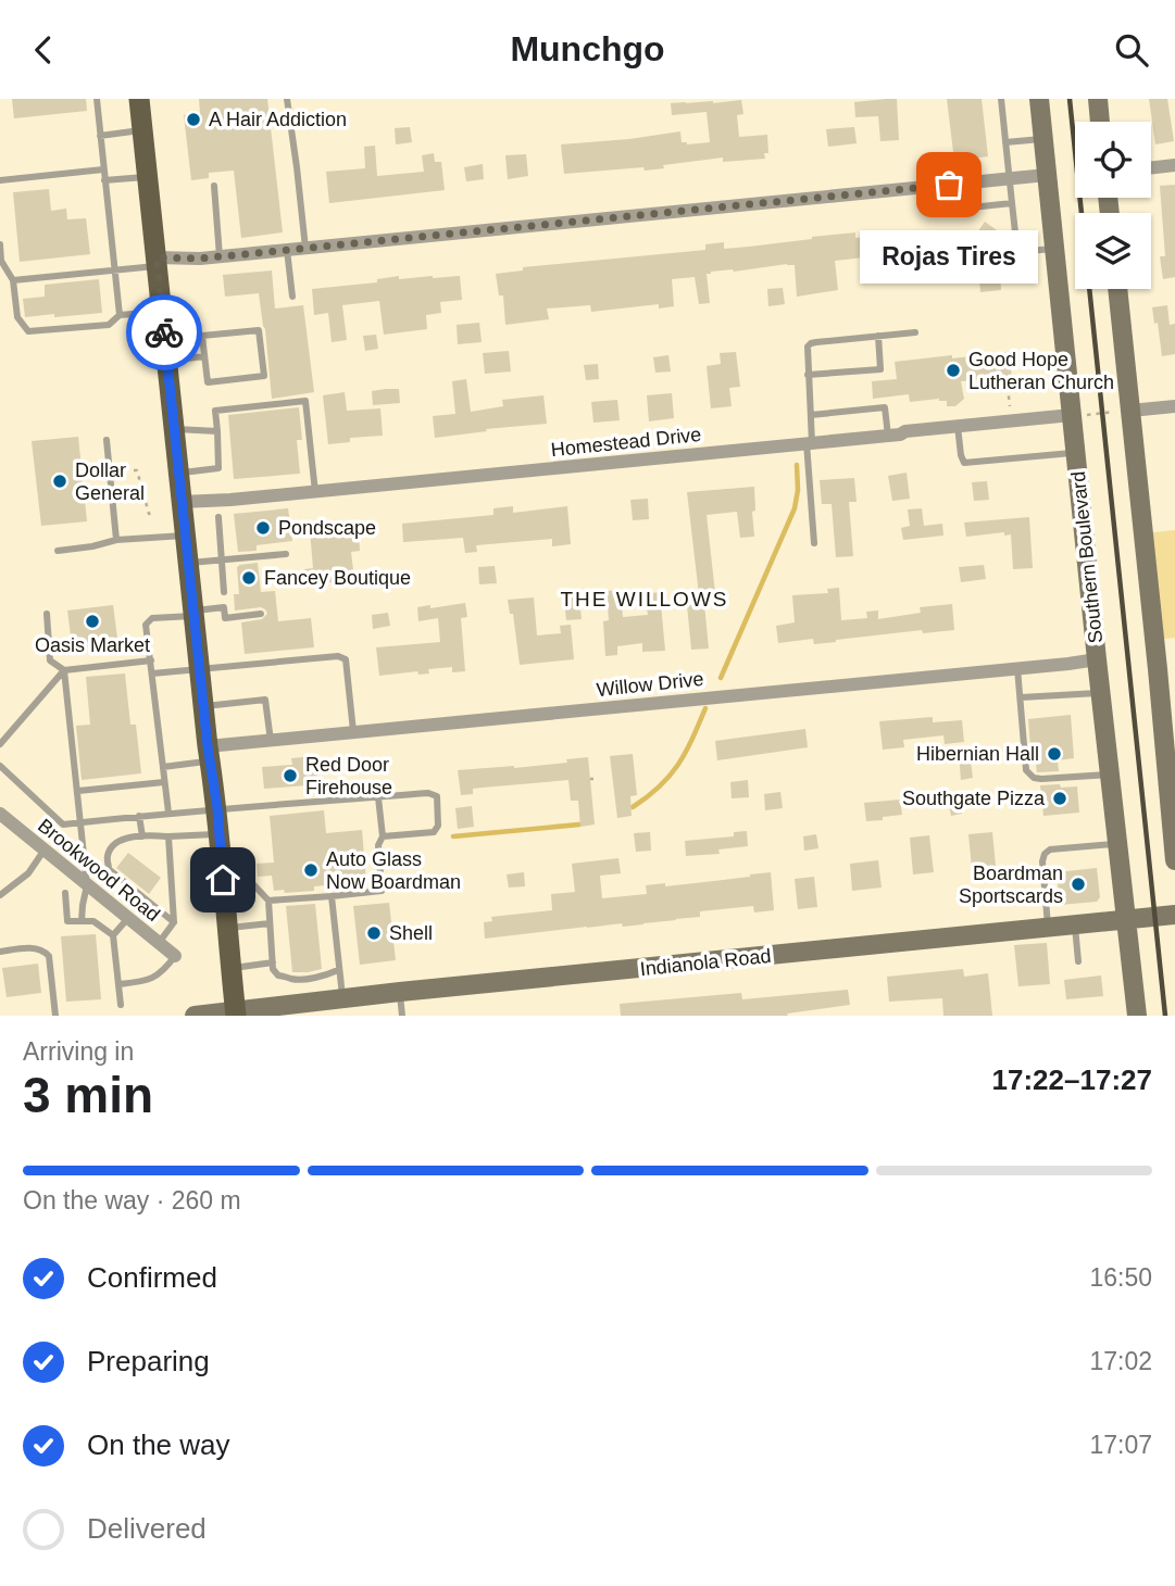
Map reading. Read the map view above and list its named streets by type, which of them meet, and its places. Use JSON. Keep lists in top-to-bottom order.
{
  "streets": {
    "street": [
      "Homestead Drive",
      "Southern Boulevard",
      "Willow Drive",
      "Brookwood Road",
      "Indianola Road"
    ]
  },
  "crossings": [
    ["Homestead Drive", "Southern Boulevard"],
    ["Southern Boulevard", "Willow Drive"],
    ["Southern Boulevard", "Indianola Road"]
  ],
  "districts": ["THE WILLOWS"],
  "places": [
    "A Hair Addiction",
    "Rojas Tires",
    "Good Hope Lutheran Church",
    "Dollar General",
    "Pondscape",
    "Fancey Boutique",
    "Oasis Market",
    "Hibernian Hall",
    "Red Door Firehouse",
    "Southgate Pizza",
    "Auto Glass Now Boardman",
    "Boardman Sportscards",
    "Shell"
  ],
  "page": {
    "header": "Munchgo",
    "bubble": "Rojas Tires",
    "heading": ["3 min", "Arriving in", "17:22–17:27"],
    "bar": "On the way · 260 m",
    "list": [
      ["Confirmed", "16:50"],
      ["Preparing", "17:02"],
      ["On the way", "17:07"],
      "Delivered"
    ]
  }
}
